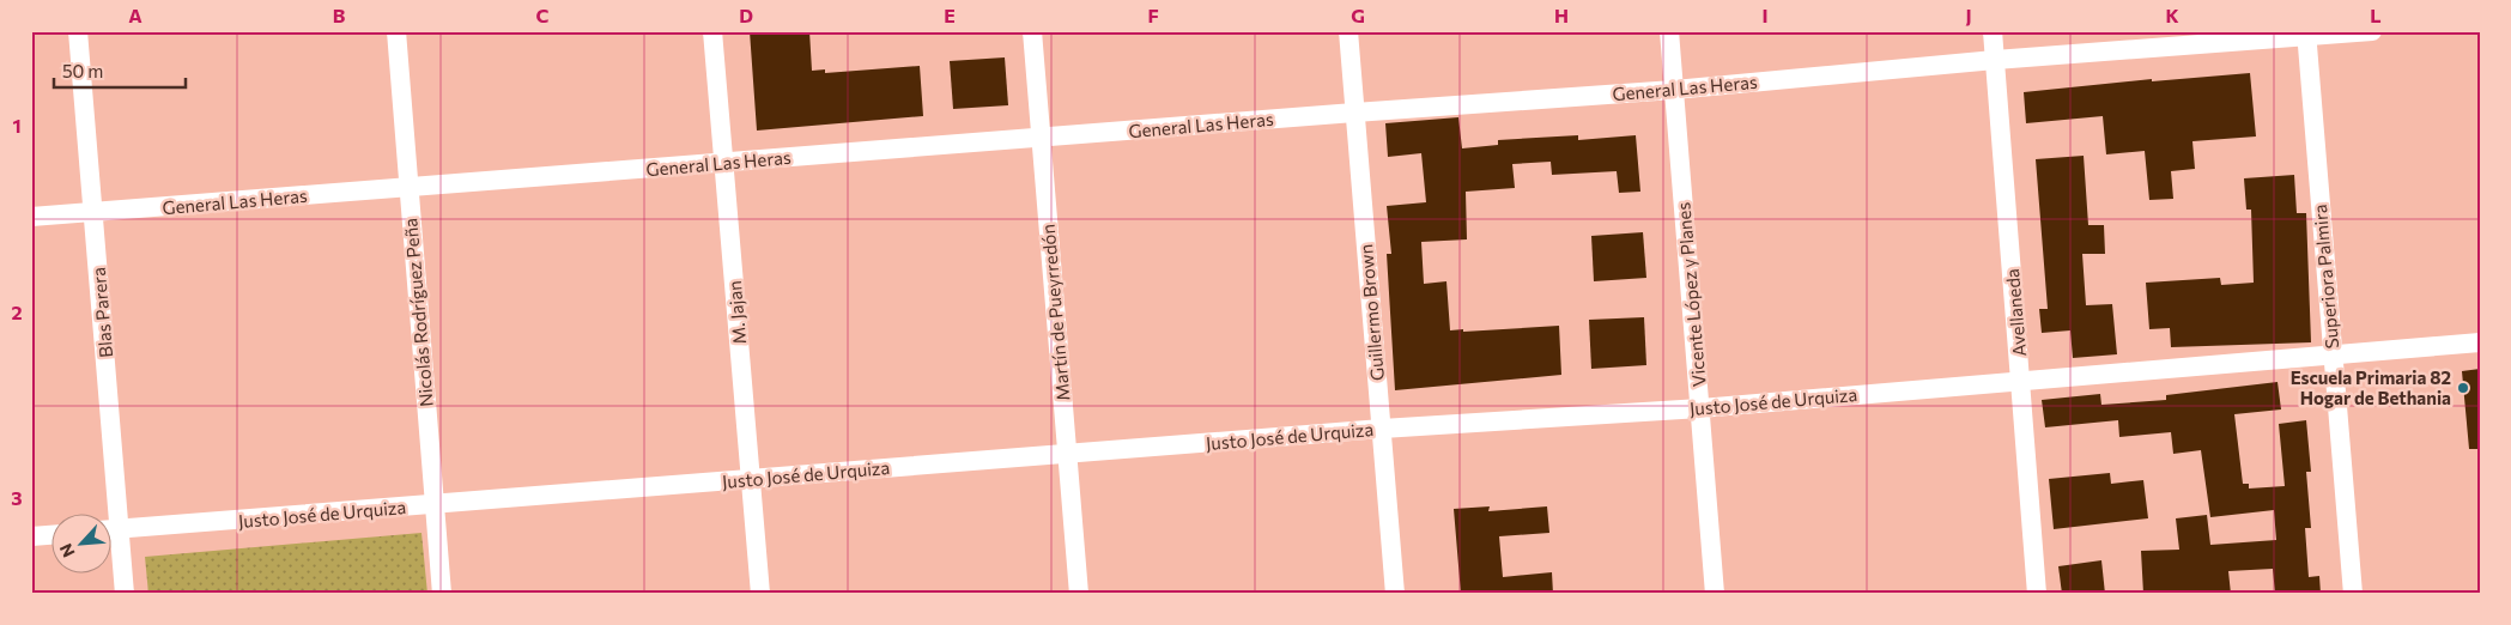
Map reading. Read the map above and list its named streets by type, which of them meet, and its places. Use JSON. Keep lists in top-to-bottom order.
{
  "streets": {
    "street": [
      "General Las Heras",
      "Superiora Palmira",
      "Vicente López y Planes",
      "Blas Parera",
      "Nicolás Rodríguez Peña",
      "M. Jajan",
      "Martín de Pueyrredón",
      "Guillermo Brown",
      "Avellaneda",
      "Justo José de Urquiza"
    ]
  },
  "crossings": [
    ["General Las Heras", "Superiora Palmira"],
    ["General Las Heras", "Vicente López y Planes"],
    ["General Las Heras", "Blas Parera"],
    ["General Las Heras", "Nicolás Rodríguez Peña"],
    ["General Las Heras", "M. Jajan"],
    ["General Las Heras", "Martín de Pueyrredón"],
    ["General Las Heras", "Guillermo Brown"],
    ["General Las Heras", "Avellaneda"],
    ["Superiora Palmira", "Justo José de Urquiza"],
    ["Vicente López y Planes", "Justo José de Urquiza"],
    ["Blas Parera", "Justo José de Urquiza"],
    ["Nicolás Rodríguez Peña", "Justo José de Urquiza"],
    ["M. Jajan", "Justo José de Urquiza"],
    ["Martín de Pueyrredón", "Justo José de Urquiza"],
    ["Guillermo Brown", "Justo José de Urquiza"],
    ["Avellaneda", "Justo José de Urquiza"]
  ],
  "places": ["Escuela Primaria 82 Hogar de Bethania"],
  "scale_bar": "50 m",
  "north": "bottom left",
  "grid": {
    "columns": [
      "A",
      "B",
      "C",
      "D",
      "E",
      "F",
      "G",
      "H",
      "I",
      "J",
      "K",
      "L"
    ],
    "rows": ["1", "2", "3"]
  }
}
